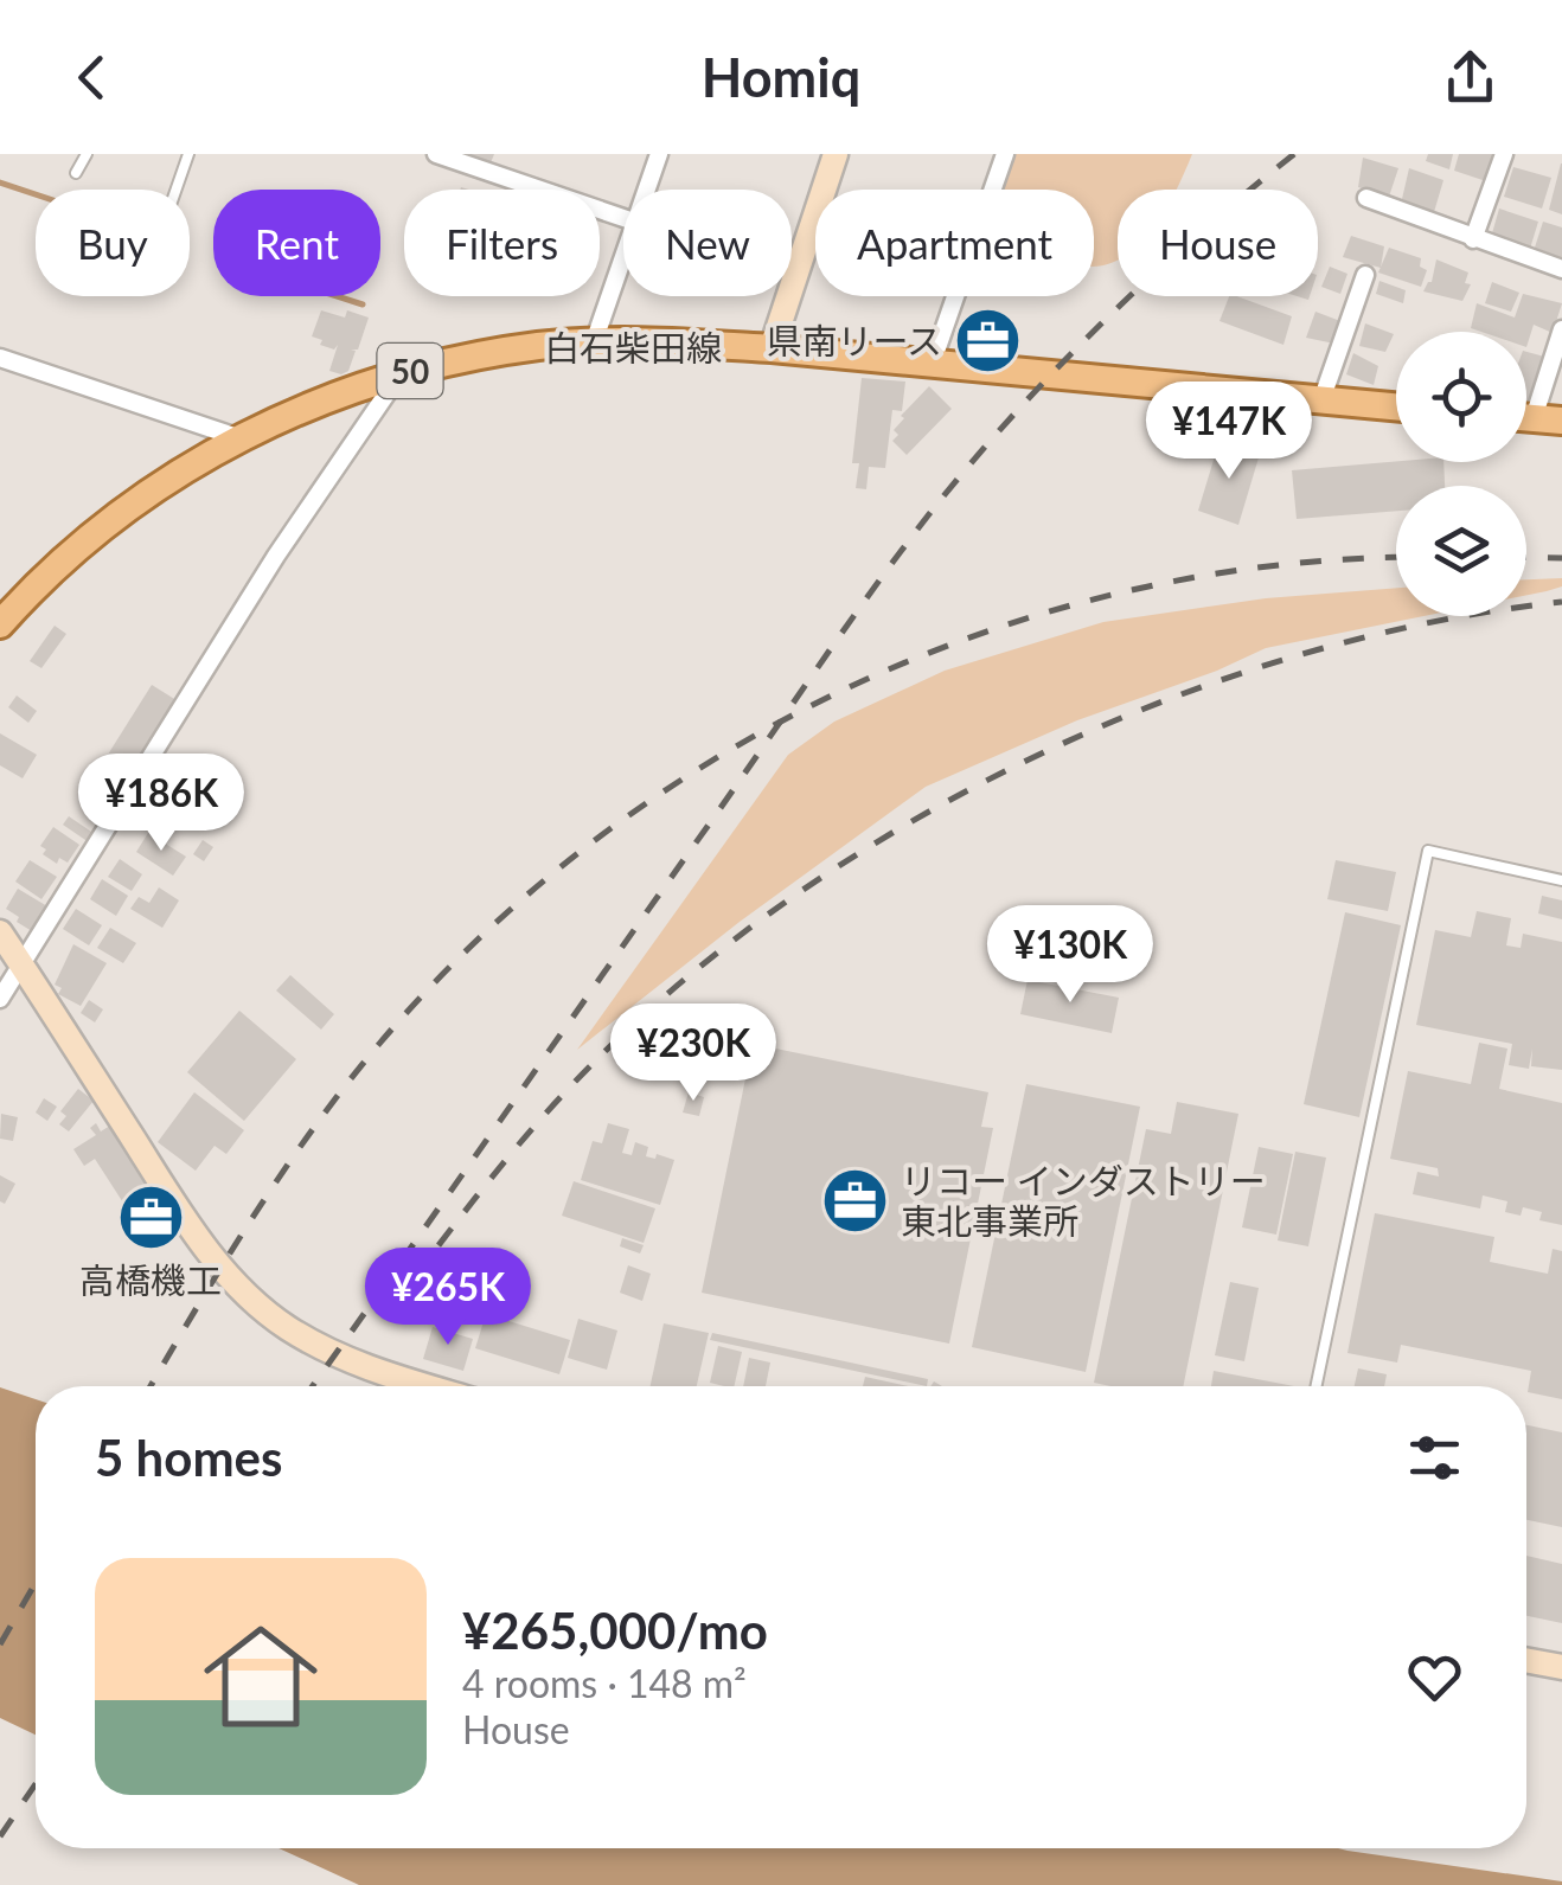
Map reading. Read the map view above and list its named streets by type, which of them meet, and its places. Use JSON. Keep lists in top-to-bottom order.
{
  "streets": {
    "main road": ["白石柴田線", "50"]
  },
  "places": {
    "office": ["県南リース", "リコー インダストリー 東北事業所", "高橋機工"]
  },
  "page": {
    "header": "Homiq",
    "chip": [
      "Buy",
      "Rent",
      "Filters",
      "New",
      "Apartment",
      "House"
    ],
    "price": [
      "¥147K",
      "¥186K",
      "¥130K",
      "¥230K",
      "¥265K"
    ],
    "heading": "5 homes",
    "list": [
      {
        "name": "¥265,000/mo",
        "note": "4 rooms · 148 m² · House"
      }
    ]
  }
}
